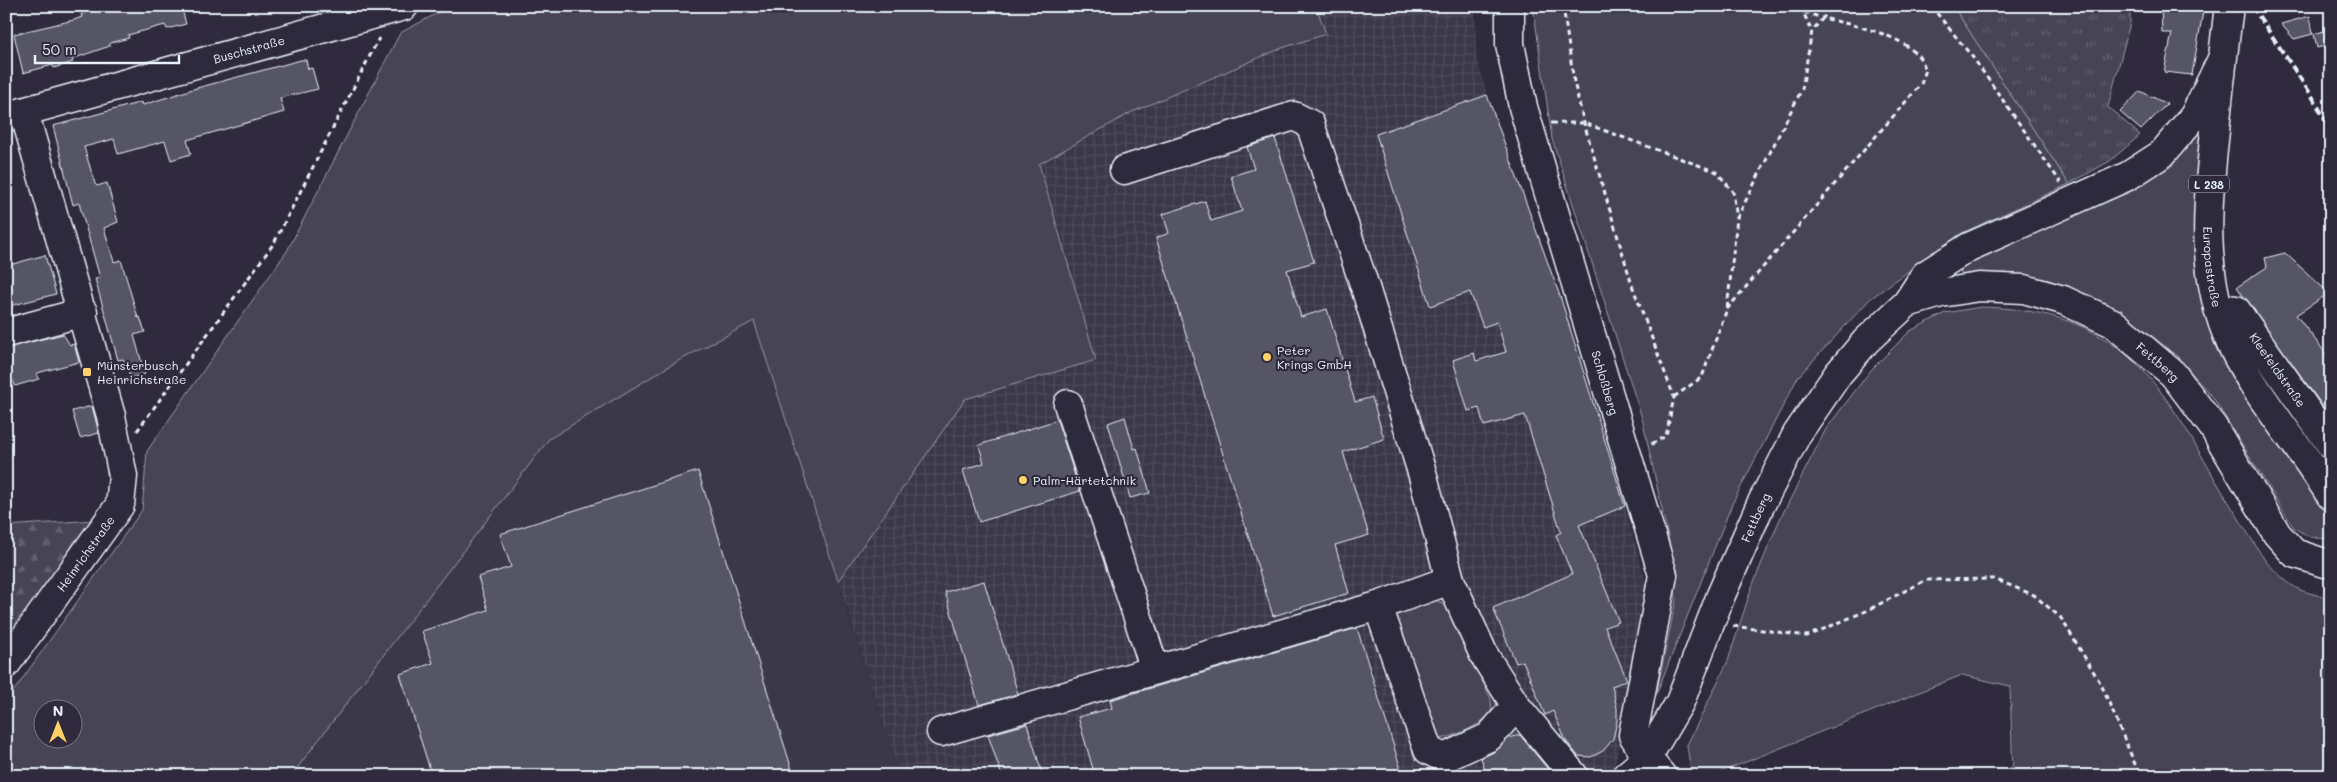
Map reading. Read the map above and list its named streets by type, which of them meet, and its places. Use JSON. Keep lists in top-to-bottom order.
{
  "streets": {
    "main road": [
      "Buschstraße",
      "L 238",
      "Europastraße",
      "Fettberg",
      "Kleefeldstraße",
      "Schloßberg",
      "Heinrichstraße"
    ]
  },
  "crossings": [
    ["Buschstraße", "Heinrichstraße"],
    ["Europastraße", "Fettberg"],
    ["Europastraße", "Kleefeldstraße"],
    ["Fettberg", "Schloßberg"]
  ],
  "places": {
    "other": ["Peter Krings GmbH", "Palm-Härtetchnik"],
    "transit": ["Münsterbusch Heinrichstraße"]
  },
  "scale_bar": "50 m",
  "north": "top"
}
